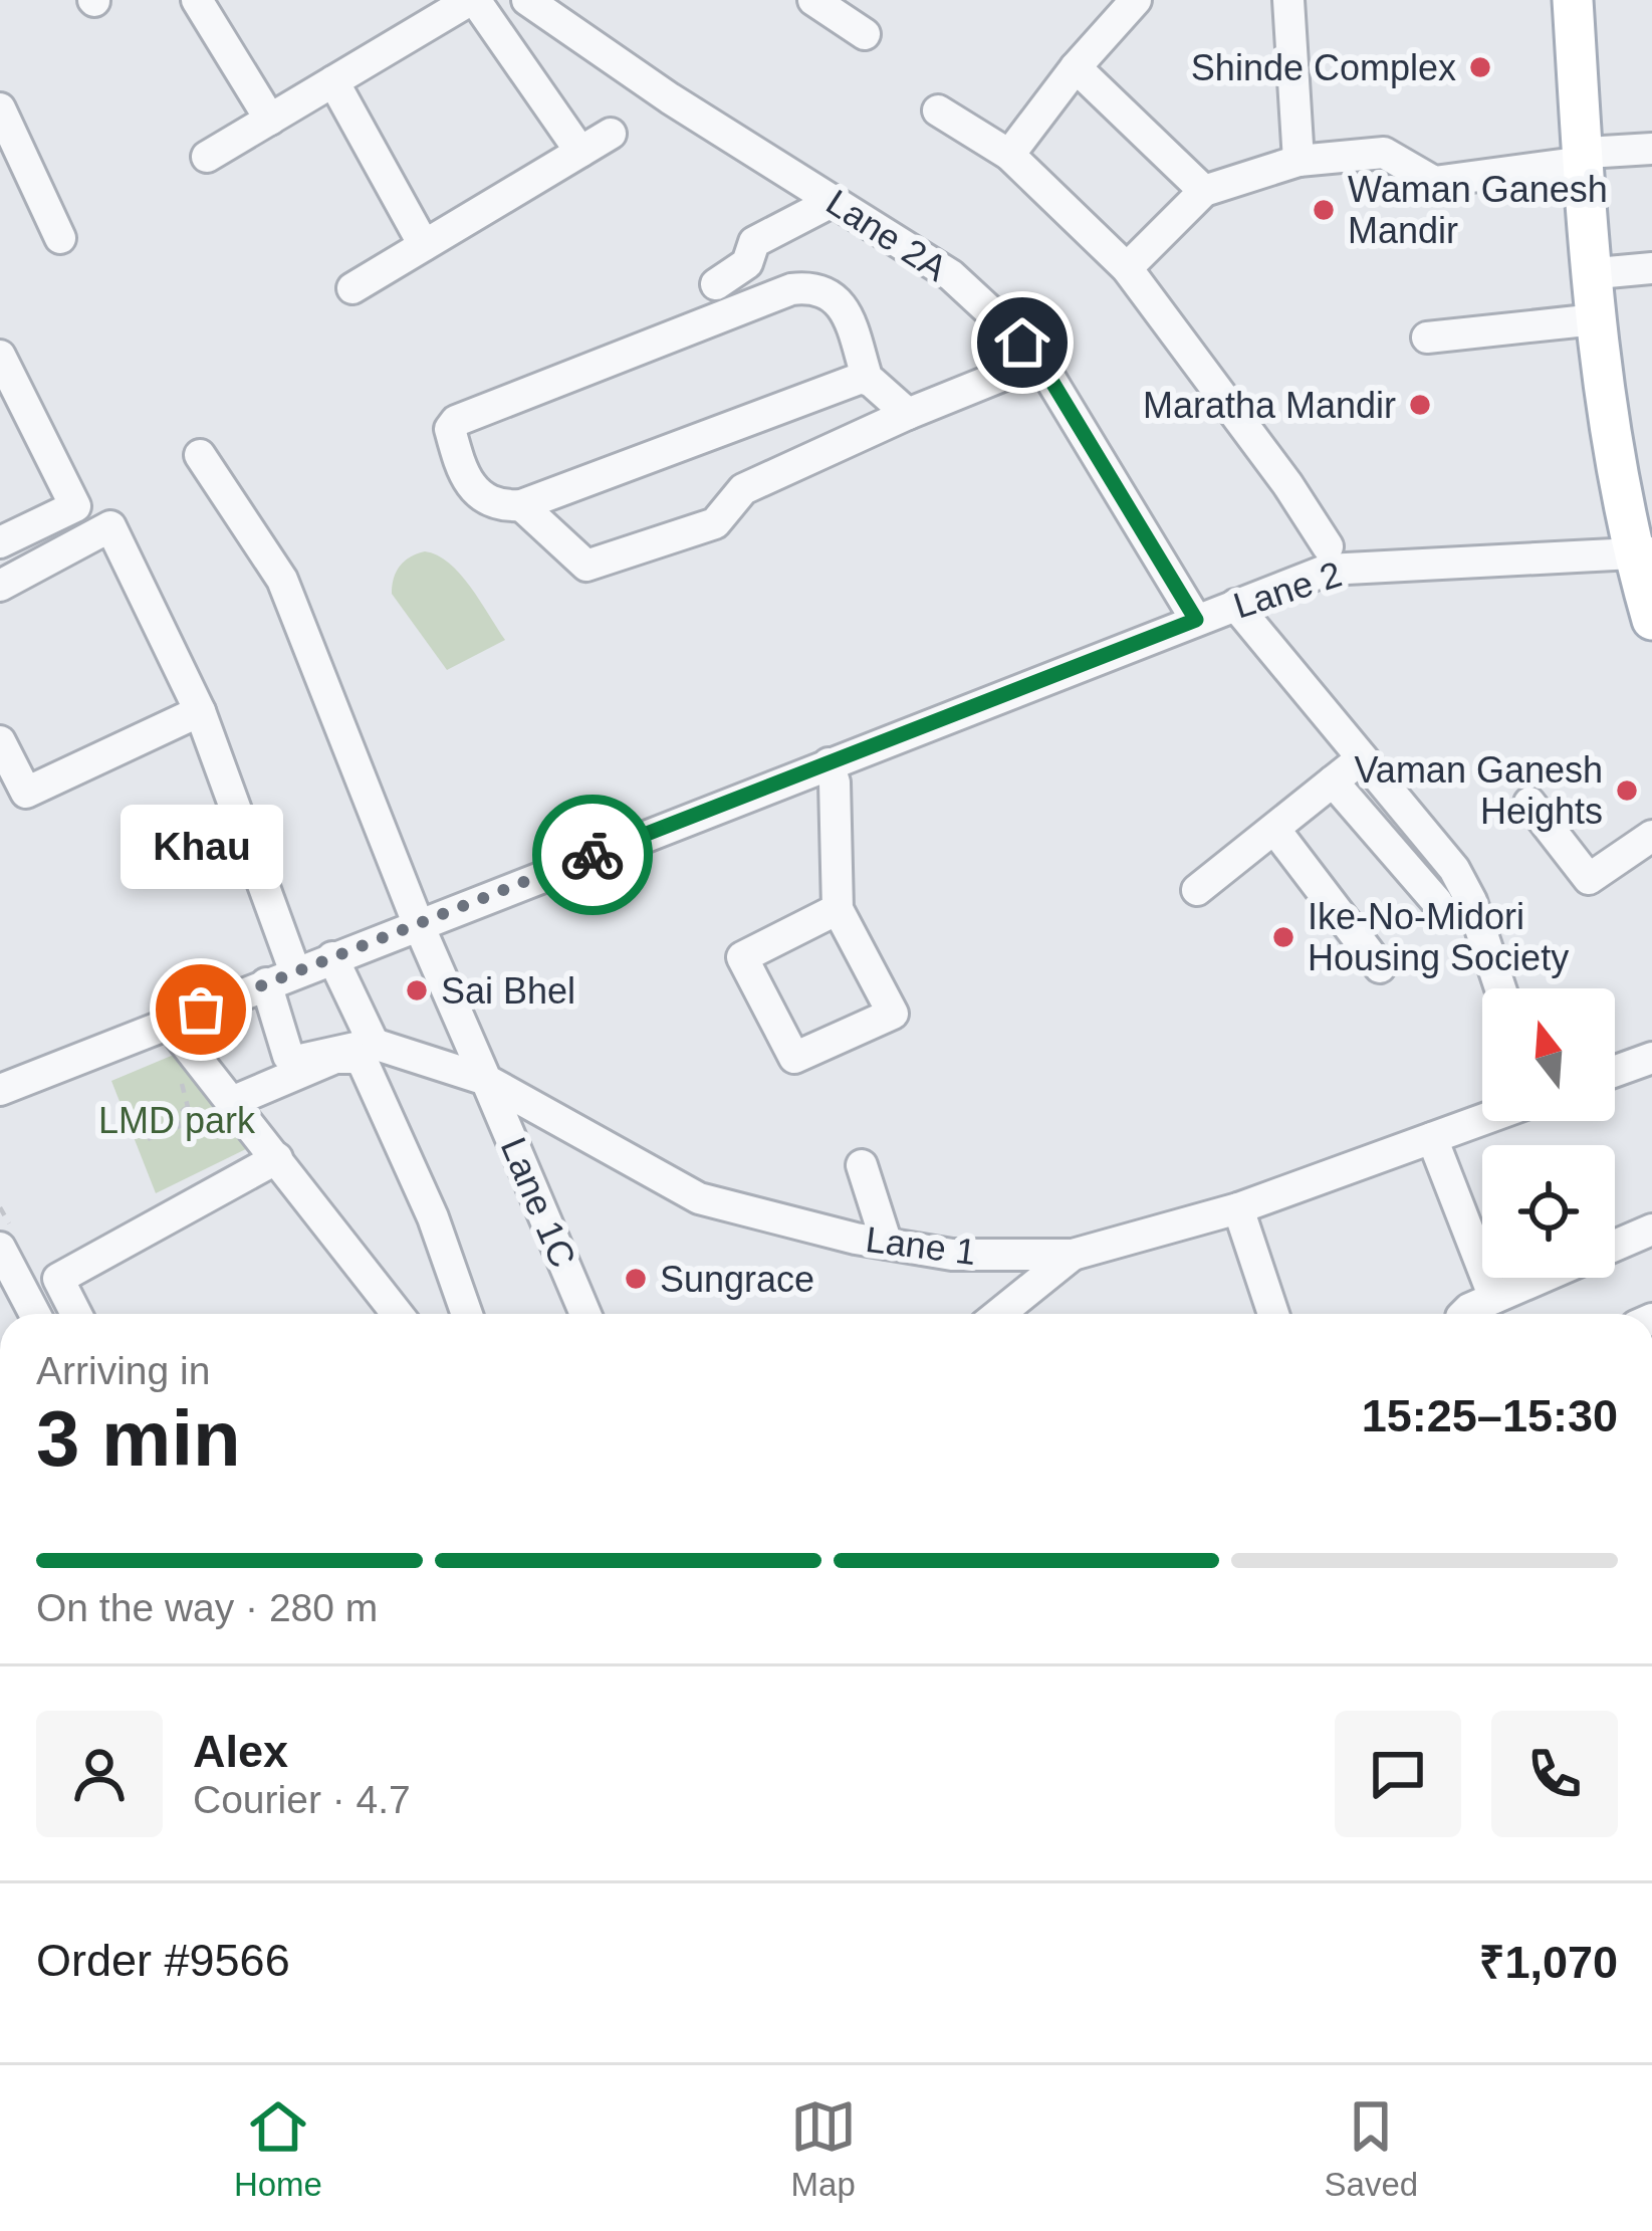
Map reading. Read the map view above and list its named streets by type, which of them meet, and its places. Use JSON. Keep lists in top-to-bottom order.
{
  "streets": {
    "street": [
      "Lane 2A",
      "Lane 2",
      "Lane 1C",
      "Lane 1"
    ]
  },
  "crossings": [
    ["Lane 2A", "Lane 2"],
    ["Lane 1C", "Lane 1"]
  ],
  "parks": ["LMD park"],
  "places": [
    "Shinde Complex",
    "Waman Ganesh Mandir",
    "Maratha Mandir",
    "Vaman Ganesh Heights",
    "Ike-No-Midori Housing Society",
    "Sai Bhel",
    "Khau",
    "Sungrace"
  ],
  "north": "top",
  "page": {
    "bubble": "Khau",
    "heading": ["3 min", "Arriving in", "15:25–15:30"],
    "panel": [
      "Alex",
      "Courier · 4.7",
      "Order #9566",
      "₹1,070"
    ],
    "bar": "On the way · 280 m",
    "tabs": ["Home", "Map", "Saved"]
  }
}
